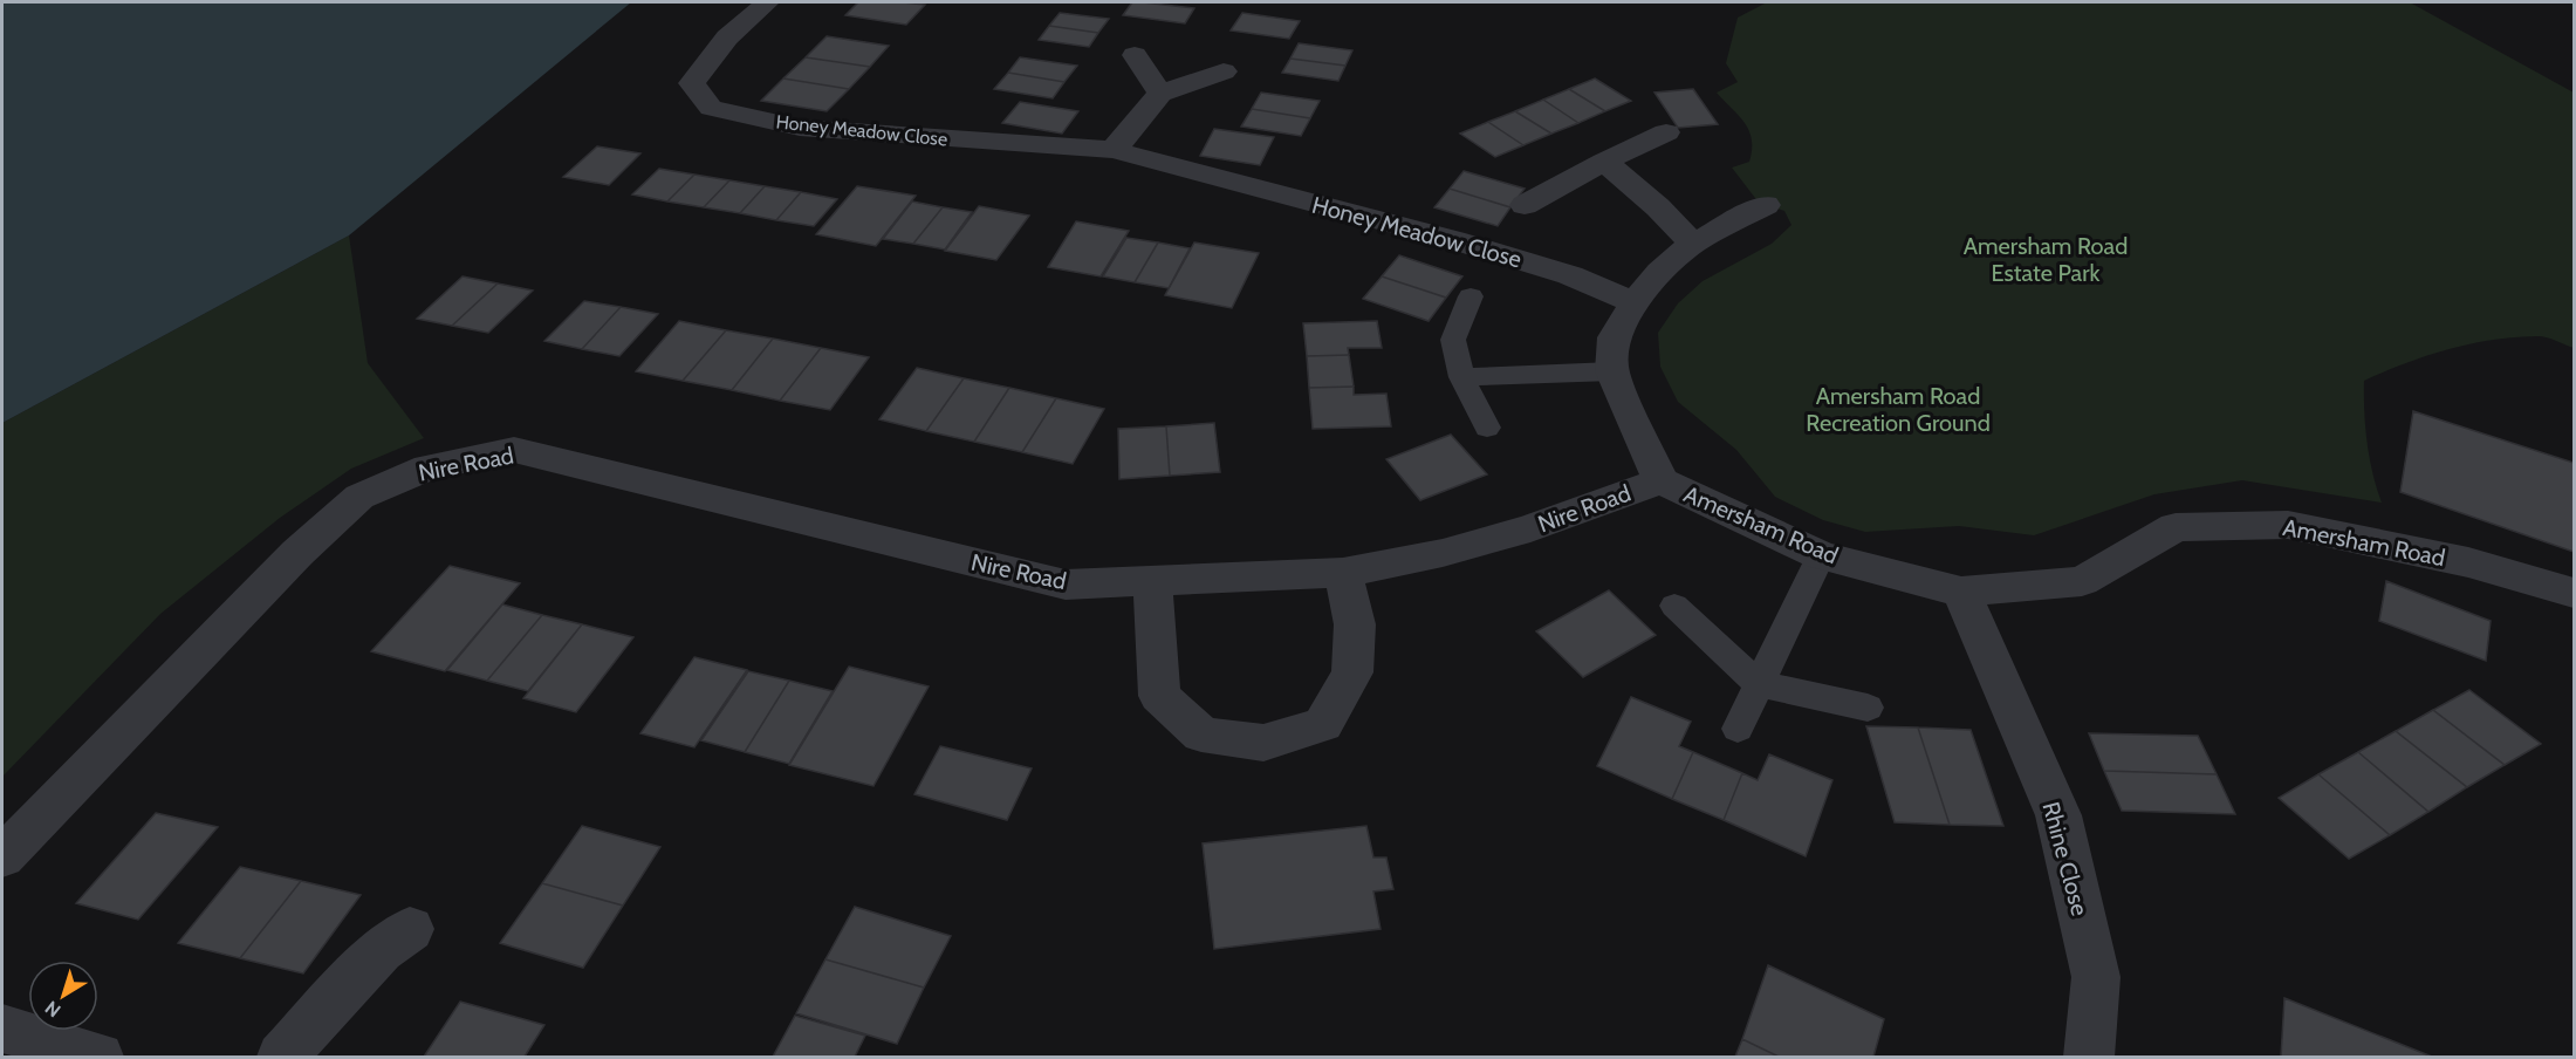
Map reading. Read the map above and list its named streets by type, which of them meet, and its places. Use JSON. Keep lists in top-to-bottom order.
{
  "streets": {
    "street": [
      "Honey Meadow Close",
      "Nire Road",
      "Amersham Road",
      "Rhine Close"
    ]
  },
  "crossings": [
    ["Honey Meadow Close", "Amersham Road"],
    ["Nire Road", "Amersham Road"],
    ["Amersham Road", "Rhine Close"]
  ],
  "parks": ["Amersham Road Estate Park", "Amersham Road Recreation Ground"],
  "north": "bottom left"
}
